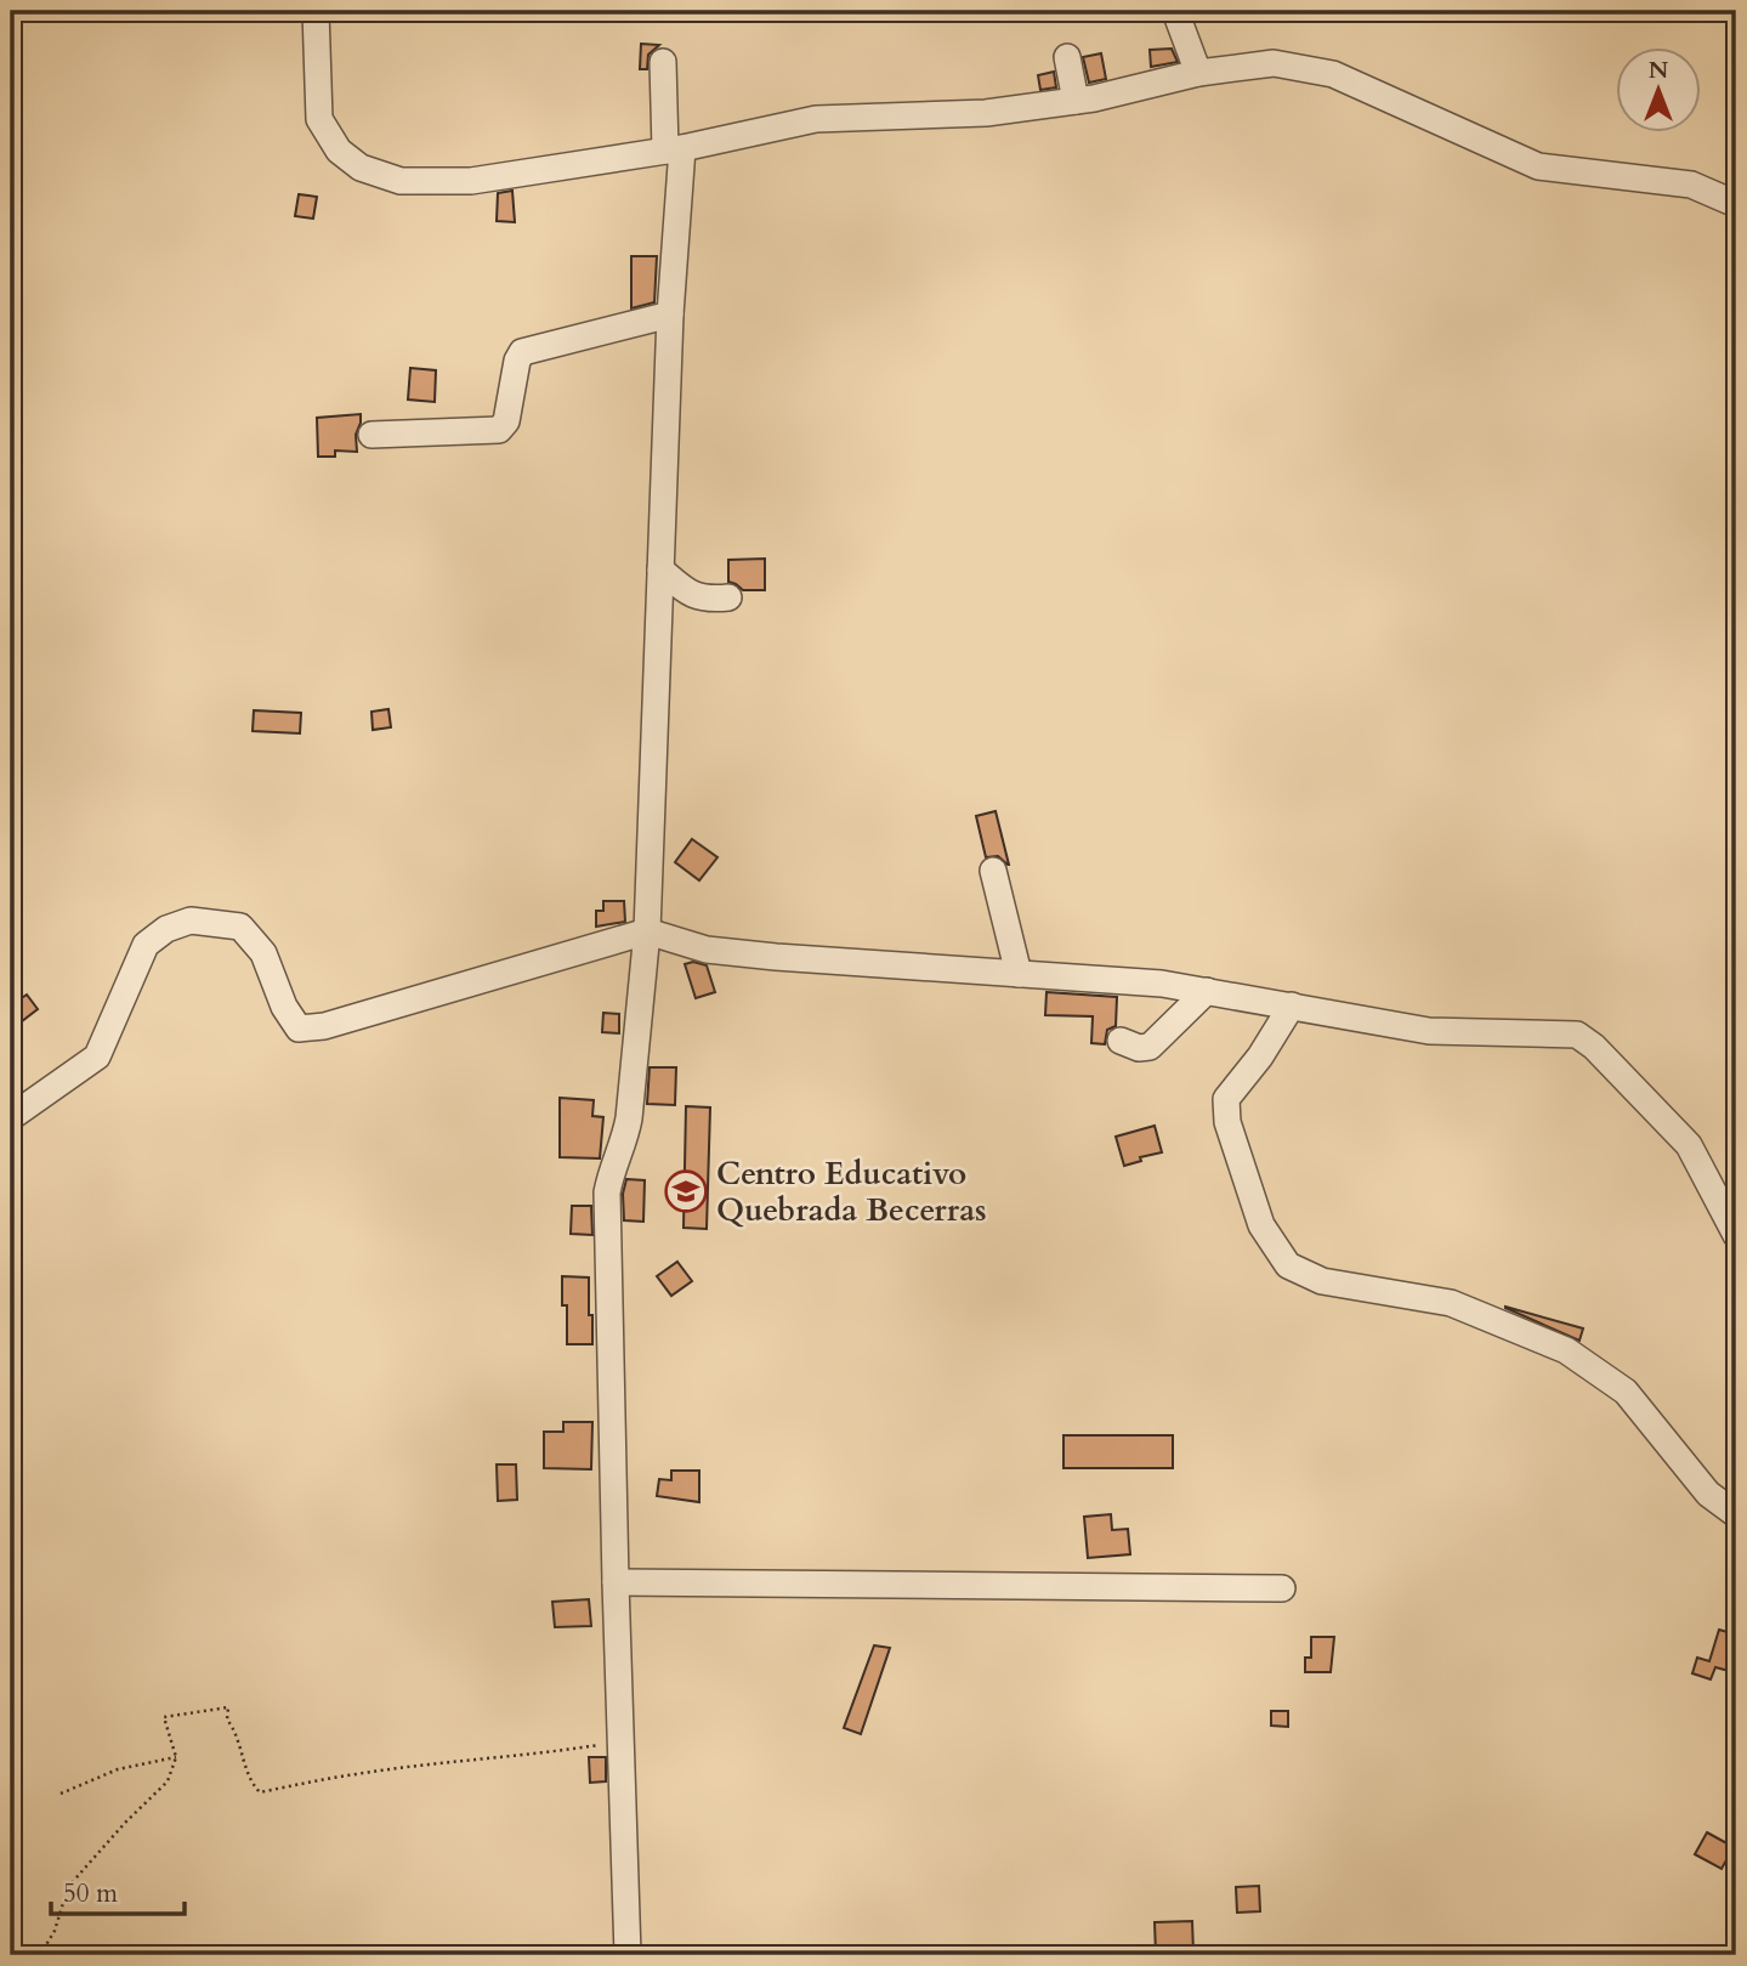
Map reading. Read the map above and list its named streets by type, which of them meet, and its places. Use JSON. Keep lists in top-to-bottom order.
{
  "places": {
    "school or university": ["Centro Educativo Quebrada Becerras"]
  },
  "scale_bar": "50 m",
  "north": "top"
}
